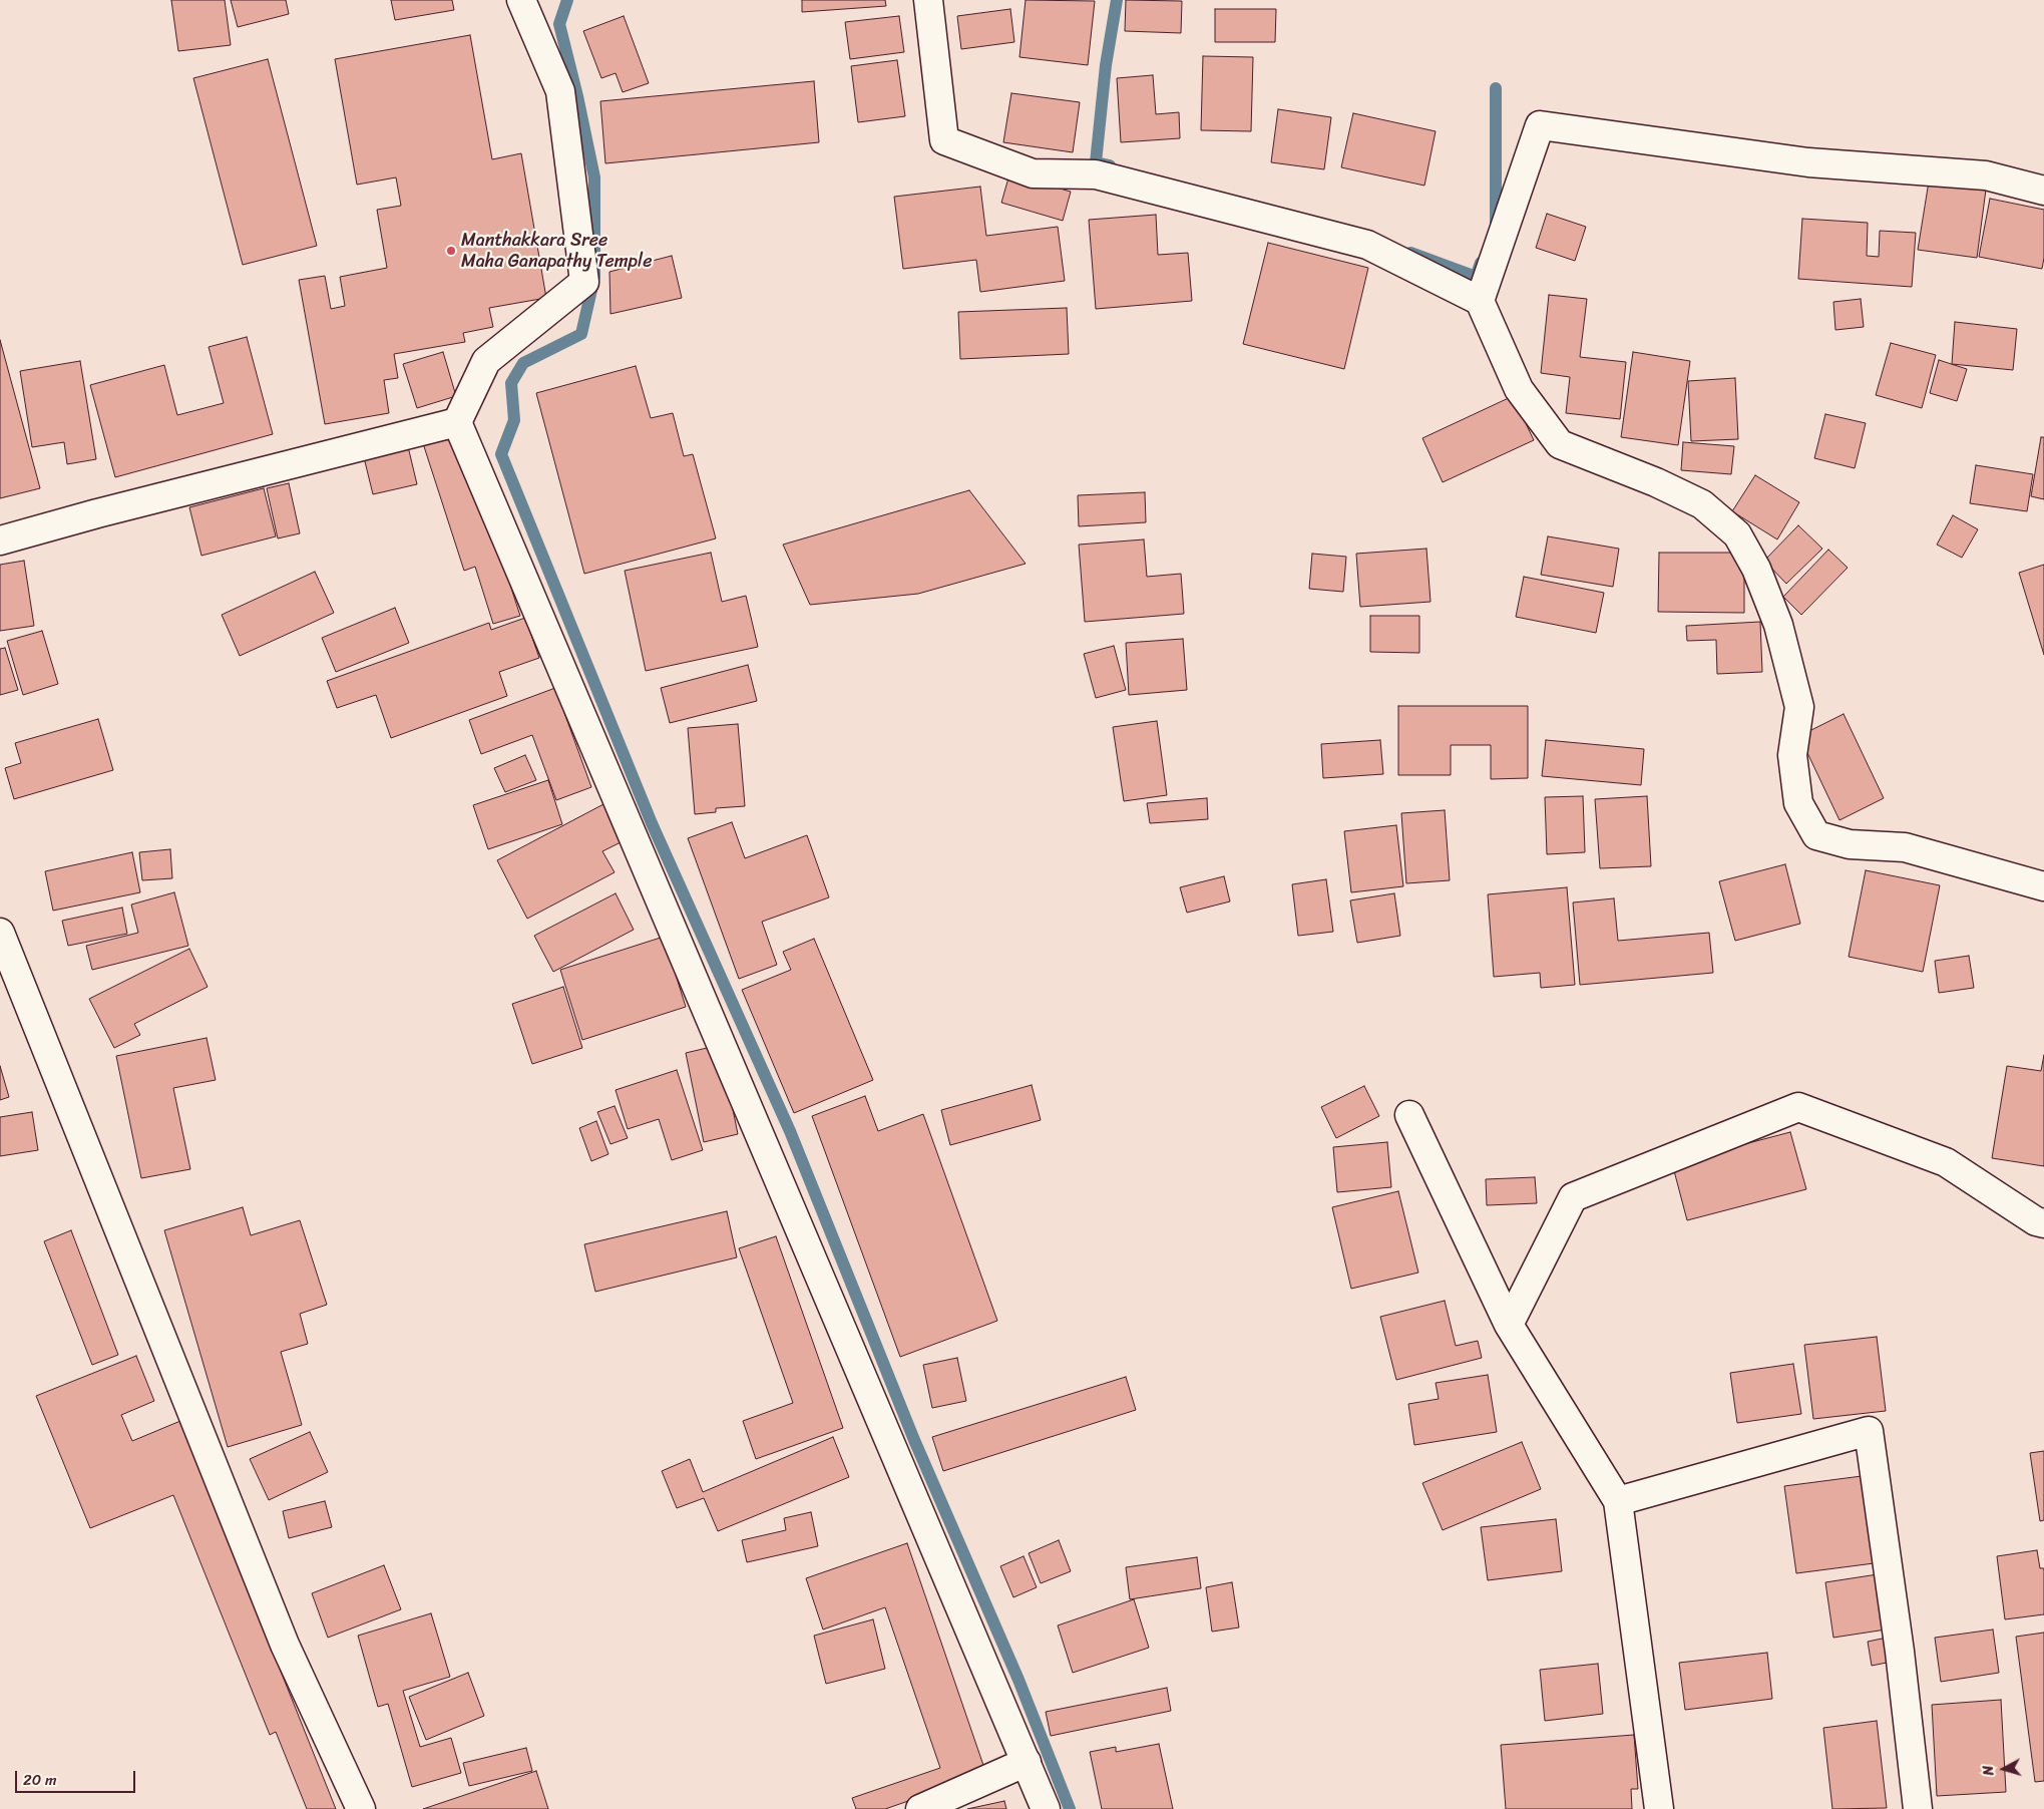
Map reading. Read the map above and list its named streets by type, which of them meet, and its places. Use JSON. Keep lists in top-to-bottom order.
{
  "places": ["Manthakkara Sree Maha Ganapathy Temple"],
  "scale_bar": "20 m",
  "north": "left"
}
